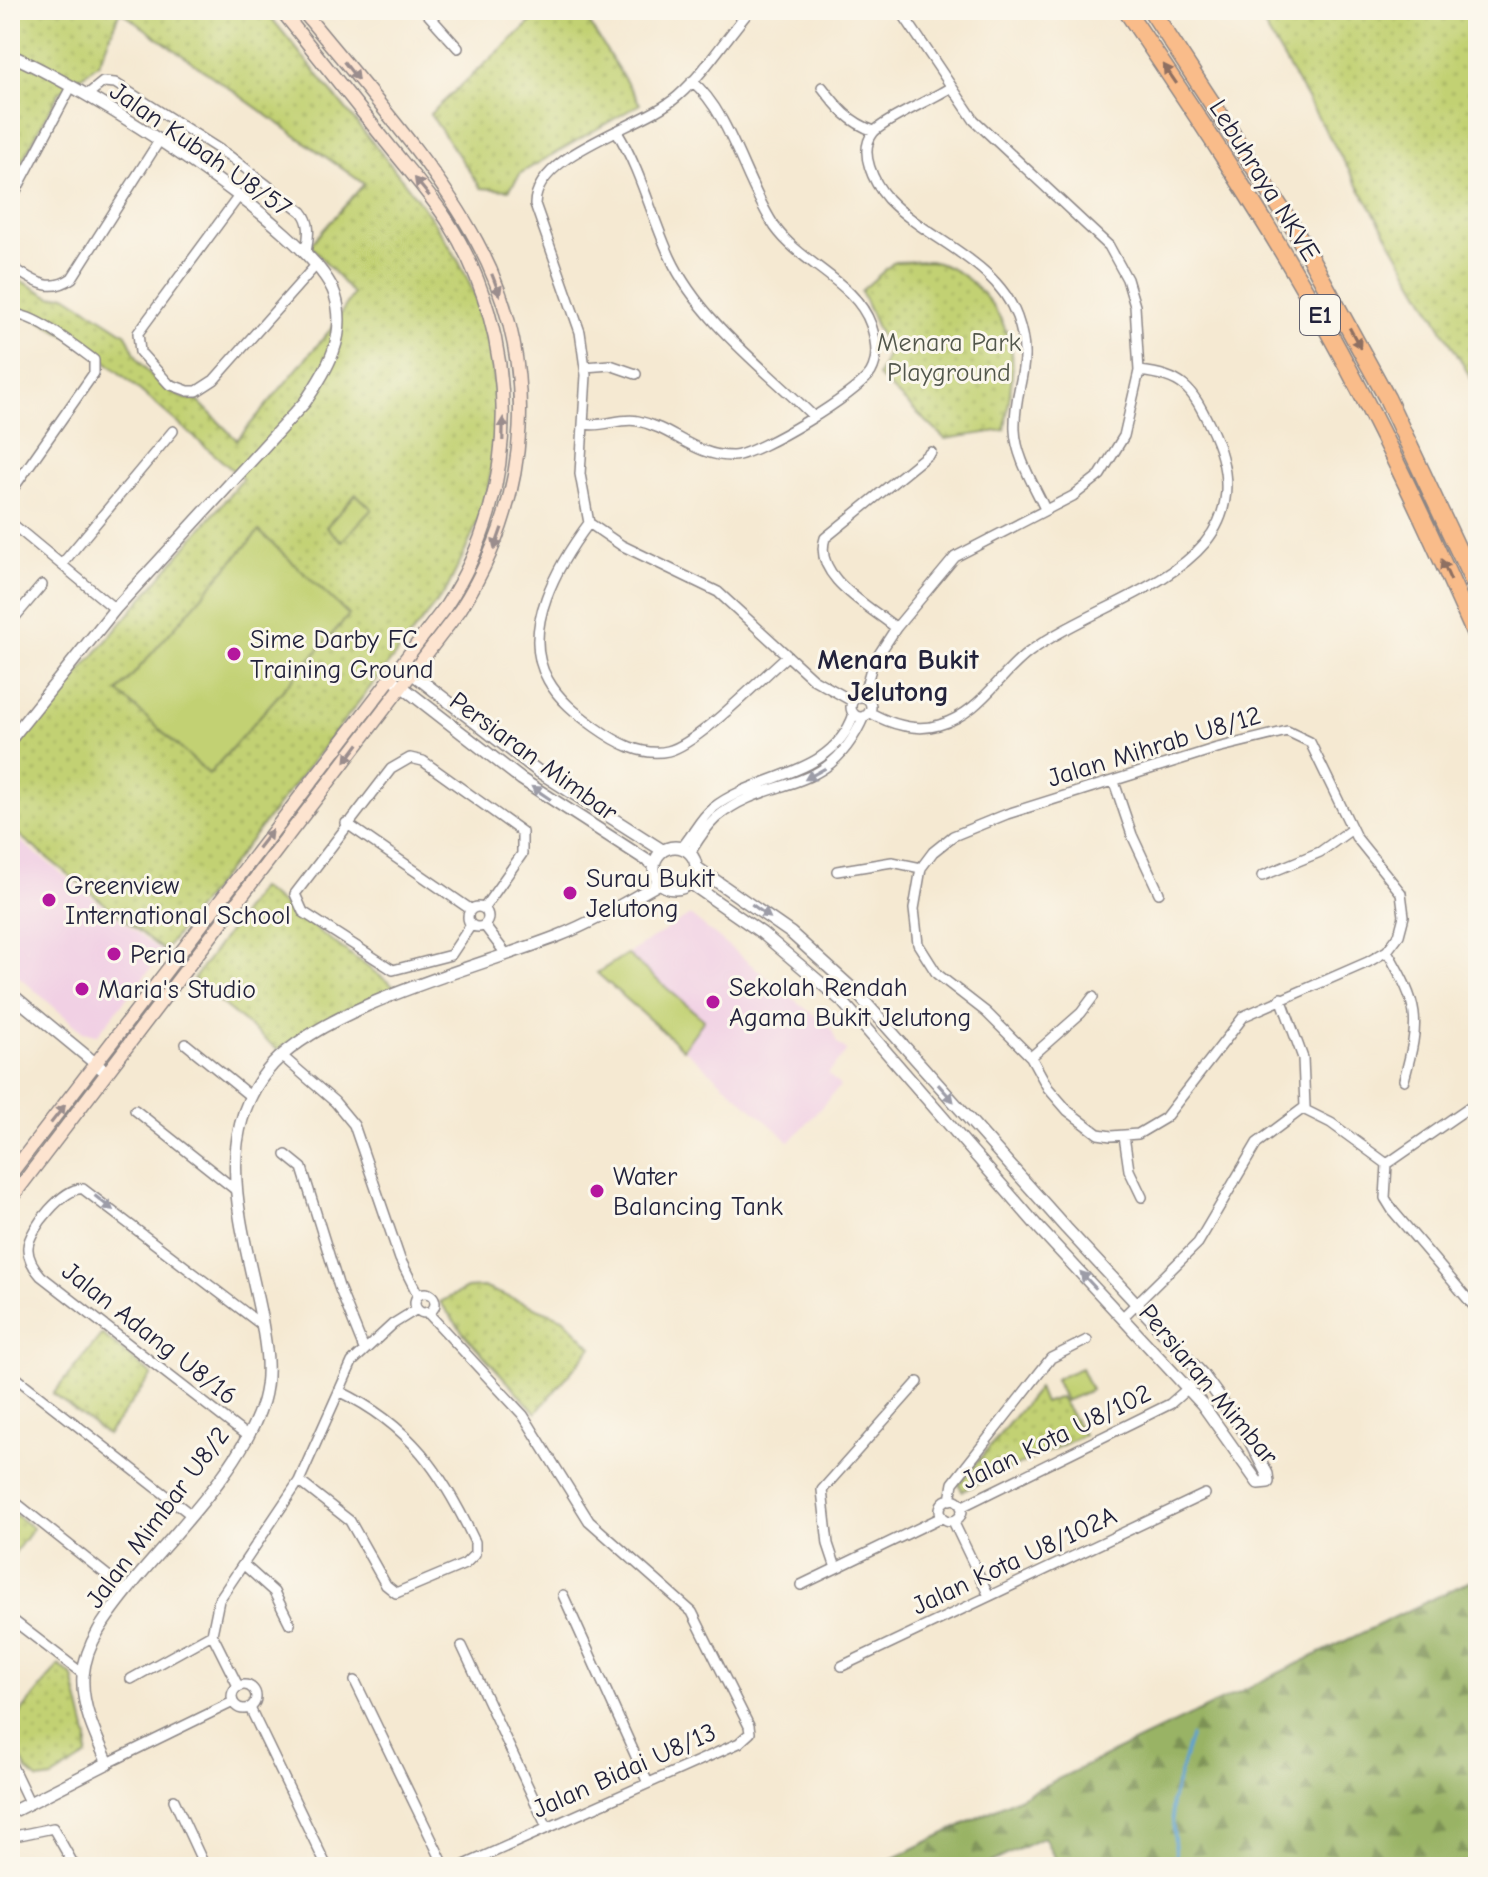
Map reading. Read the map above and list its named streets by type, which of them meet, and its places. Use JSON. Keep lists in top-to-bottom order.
{
  "streets": {
    "highway": ["Lebuhraya NKVE", "E1"],
    "street": [
      "Jalan Kubah U8/57",
      "Jalan Mihrab U8/12",
      "Persiaran Mimbar",
      "Jalan Adang U8/16",
      "Jalan Kota U8/102",
      "Jalan Mimbar U8/2",
      "Jalan Kota U8/102A",
      "Jalan Bidai U8/13"
    ]
  },
  "crossings": [
    ["Persiaran Mimbar", "Jalan Kota U8/102"],
    ["Persiaran Mimbar", "Jalan Mimbar U8/2"],
    ["Jalan Adang U8/16", "Jalan Mimbar U8/2"]
  ],
  "districts": ["Menara Bukit Jelutong"],
  "parks": ["Menara Park Playground"],
  "places": [
    "Sime Darby FC Training Ground",
    "Surau Bukit Jelutong",
    "Greenview International School",
    "Peria",
    "Maria's Studio",
    "Sekolah Rendah Agama Bukit Jelutong",
    "Water Balancing Tank"
  ]
}
